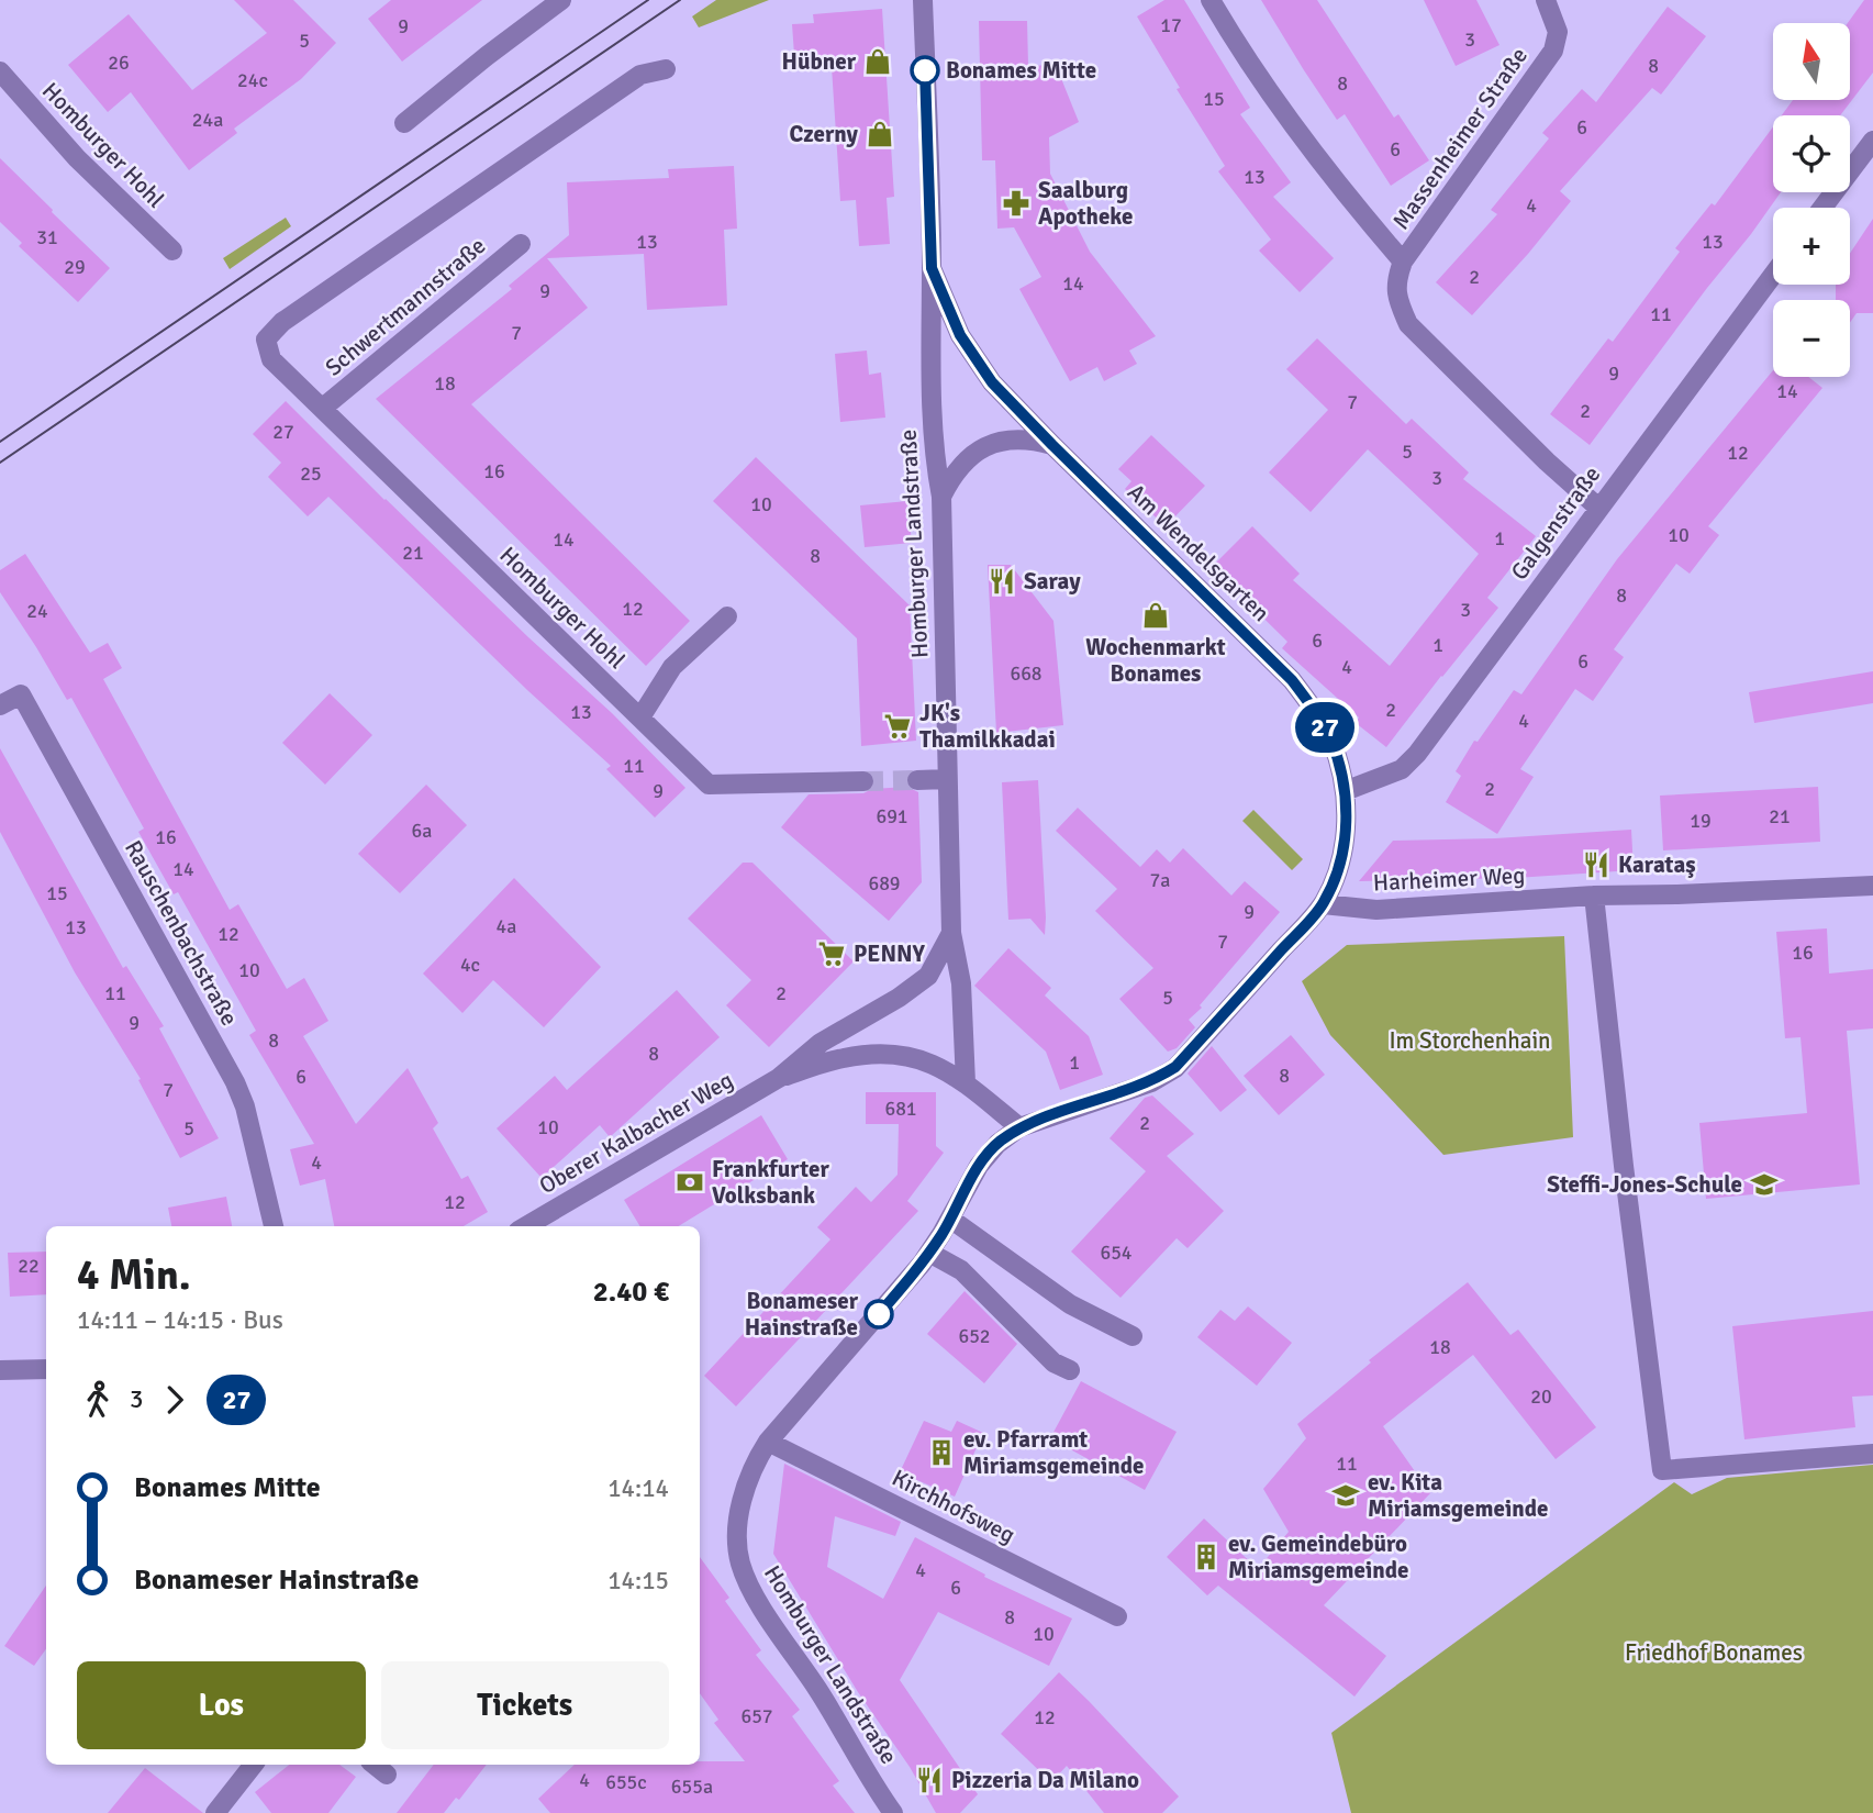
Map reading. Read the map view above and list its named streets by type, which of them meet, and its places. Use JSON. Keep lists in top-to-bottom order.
{
  "streets": {
    "street": [
      "Massenheimer Straße",
      "Homburger Hohl",
      "Schwertmannstraße",
      "Galgenstraße",
      "Homburger Landstraße",
      "Am Wendelsgarten",
      "Harheimer Weg",
      "Rauschenbachstraße",
      "Oberer Kalbacher Weg",
      "Kirchhofsweg"
    ]
  },
  "crossings": [
    ["Homburger Hohl", "Schwertmannstraße"],
    ["Galgenstraße", "Am Wendelsgarten"],
    ["Homburger Landstraße", "Am Wendelsgarten"],
    ["Homburger Landstraße", "Oberer Kalbacher Weg"],
    ["Homburger Landstraße", "Kirchhofsweg"],
    ["Am Wendelsgarten", "Harheimer Weg"]
  ],
  "parks": ["Im Storchenhain", "Friedhof Bonames"],
  "places": {
    "shop": ["Hübner", "Czerny", "Wochenmarkt Bonames"],
    "other": ["Bonames Mitte", "Bonameser Hainstraße"],
    "pharmacy": ["Saalburg Apotheke"],
    "restaurant": ["Saray", "Karataş", "Pizzeria Da Milano"],
    "supermarket": ["JK's Thamilkkadai", "PENNY"],
    "bank": ["Frankfurter Volksbank"],
    "school or university": ["Steffi-Jones-Schule", "ev. Kita Miriamsgemeinde"],
    "building": ["ev. Pfarramt Miriamsgemeinde", "ev. Gemeindebüro Miriamsgemeinde"]
  },
  "lines": ["bus line 27"],
  "house_numbers": [
    "17",
    "9",
    "3",
    "5",
    "26",
    "8",
    "24c",
    "8",
    "15",
    "24a",
    "6",
    "6",
    "13",
    "4",
    "31",
    "13",
    "13",
    "29",
    "2",
    "14",
    "9",
    "11",
    "7",
    "9",
    "18",
    "14",
    "7",
    "2",
    "27",
    "5",
    "12",
    "16",
    "25",
    "3",
    "10",
    "10",
    "1",
    "14",
    "21",
    "8",
    "8",
    "12",
    "3",
    "24",
    "6",
    "1",
    "6",
    "4",
    "668",
    "2",
    "13",
    "4",
    "11",
    "2",
    "9",
    "691",
    "21",
    "19",
    "6a",
    "16",
    "14",
    "7a",
    "689",
    "15",
    "9",
    "4a",
    "13",
    "12",
    "7",
    "16",
    "4c",
    "10",
    "11",
    "2",
    "5",
    "9",
    "8",
    "8",
    "1",
    "8",
    "6",
    "7",
    "681",
    "2",
    "10",
    "5",
    "4",
    "12",
    "654",
    "22",
    "652",
    "18",
    "20",
    "11",
    "4",
    "6",
    "8",
    "10",
    "657",
    "12",
    "4",
    "655c",
    "655a"
  ],
  "north": "top",
  "page": {
    "on_map": "27",
    "map_buttons": ["+", "−"],
    "heading": ["4 Min.", "14:11 – 14:15 · Bus", "2.40 €"],
    "legs": ["3", "27"],
    "list": [
      {
        "name": "Bonames Mitte",
        "value": "14:14"
      },
      {
        "name": "Bonameser Hainstraße",
        "value": "14:15"
      }
    ],
    "buttons": ["Los", "Tickets"]
  }
}
